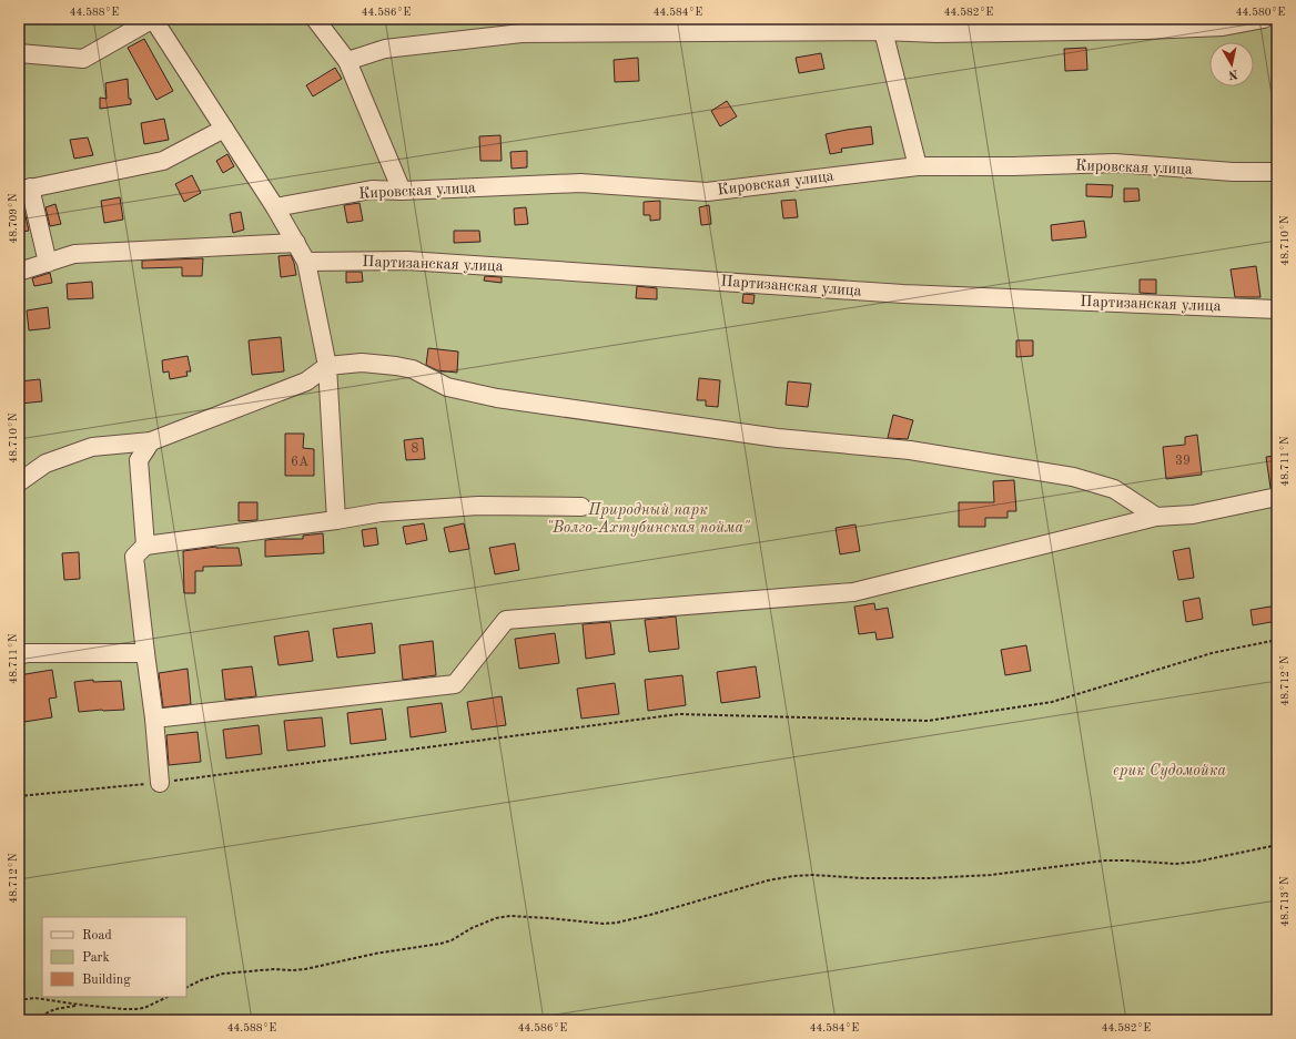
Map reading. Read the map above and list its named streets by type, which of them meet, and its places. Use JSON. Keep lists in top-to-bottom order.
{
  "streets": {
    "street": ["Кировская улица", "Партизанская улица"]
  },
  "parks": ["Природный парк \"Волго-Ахтубинская пойма\"", "ерик Судомойка"],
  "house_numbers": ["8", "39", "6А"],
  "legend": ["Road", "Park", "Building"],
  "north": "bottom",
  "coordinates": [
    "44.588°E",
    "44.586°E",
    "44.584°E",
    "44.582°E",
    "44.580°E",
    "48.709°N",
    "48.710°N",
    "48.711°N",
    "48.712°N",
    "48.713°N"
  ]
}
